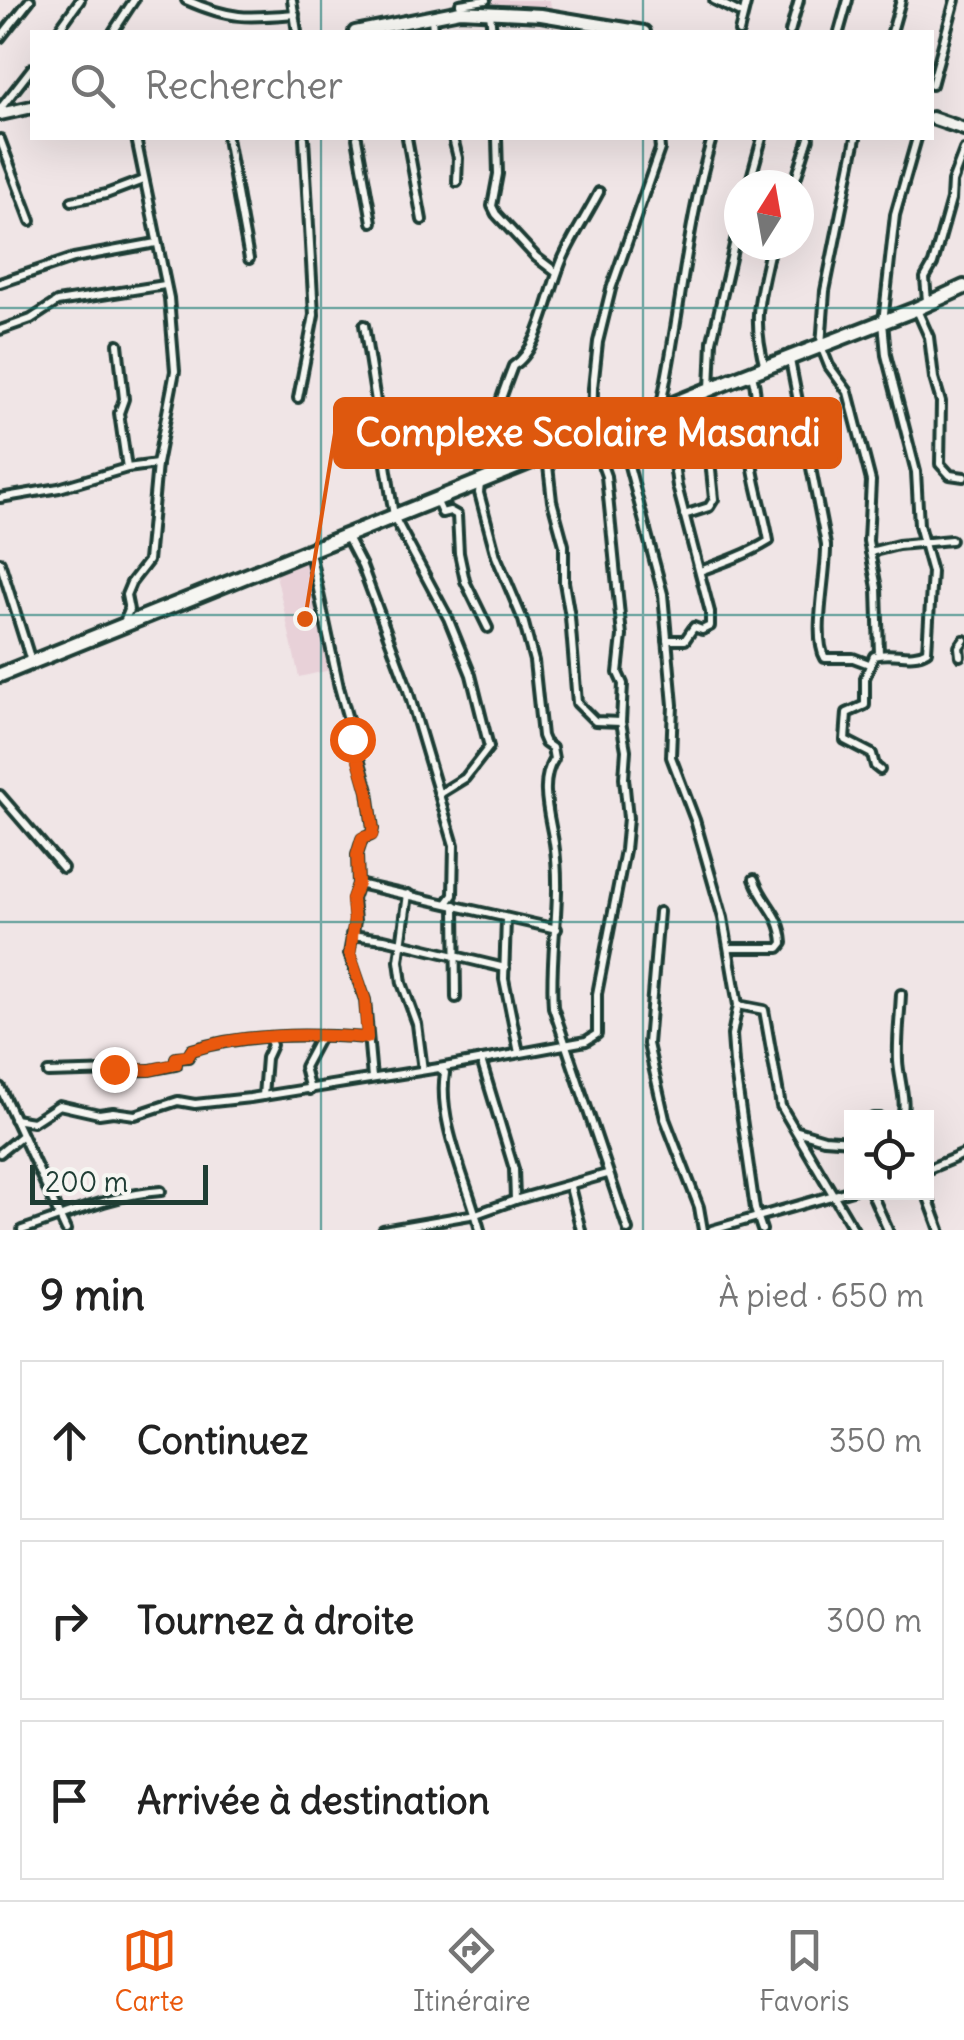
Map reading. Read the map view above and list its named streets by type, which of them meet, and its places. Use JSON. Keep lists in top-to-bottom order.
{
  "places": ["Complexe Scolaire Masandi"],
  "scale_bar": "200 m",
  "north": "top",
  "page": {
    "search": "Rechercher",
    "scale": "200 m",
    "heading": ["9 min", "À pied · 650 m"],
    "list": [
      ["Continuez", "350 m"],
      ["Tournez à droite", "300 m"],
      "Arrivée à destination"
    ],
    "nav": ["Carte", "Itinéraire", "Favoris"]
  }
}
